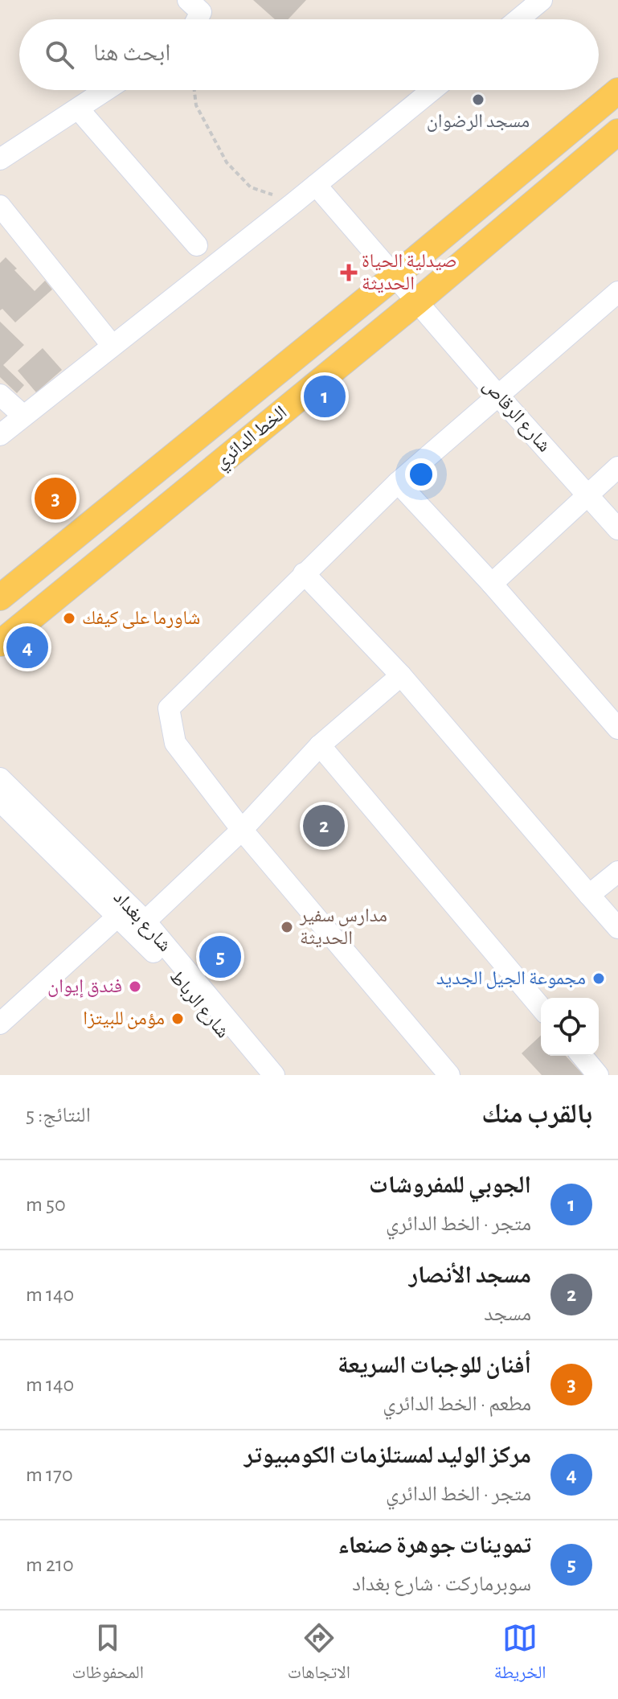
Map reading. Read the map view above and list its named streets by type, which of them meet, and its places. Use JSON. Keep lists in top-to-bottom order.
{
  "streets": {
    "main road": ["الخط الدائري"],
    "street": ["شارع الرقاص", "شارع بغداد", "شارع الرباط"]
  },
  "crossings": [
    ["شارع الرقاص", "الخط الدائري"],
    ["شارع بغداد", "شارع الرباط"]
  ],
  "places": {
    "other": [
      "مسجد الرضوان",
      "شاورما على كيفك",
      "مدارس سفير الحديثة",
      "مجموعة الجيل الجديد",
      "فندق إيوان",
      "مؤمن للبيتزا"
    ],
    "health": ["صيدلية الحياة الحديثة"]
  },
  "page": {
    "search": "ابحث هنا",
    "pins": [
      "1",
      "3",
      "4",
      "2",
      "5"
    ],
    "heading": ["بالقرب منك", "النتائج: 5"],
    "list": [
      {
        "mark": "1",
        "name": "الجوبي للمفروشات",
        "note": "متجر · الخط الدائري",
        "value": "50 m"
      },
      {
        "mark": "2",
        "name": "مسجد الأنصار",
        "note": "مسجد",
        "value": "140 m"
      },
      {
        "mark": "3",
        "name": "أفنان للوجبات السريعة",
        "note": "مطعم · الخط الدائري",
        "value": "140 m"
      },
      {
        "mark": "4",
        "name": "مركز الوليد لمستلزمات الكومبيوتر",
        "note": "متجر · الخط الدائري",
        "value": "170 m"
      },
      {
        "mark": "5",
        "name": "تموينات جوهرة صنعاء",
        "note": "سوبرماركت · شارع بغداد",
        "value": "210 m"
      }
    ],
    "nav": ["الخريطة", "الاتجاهات", "المحفوظات"]
  }
}
